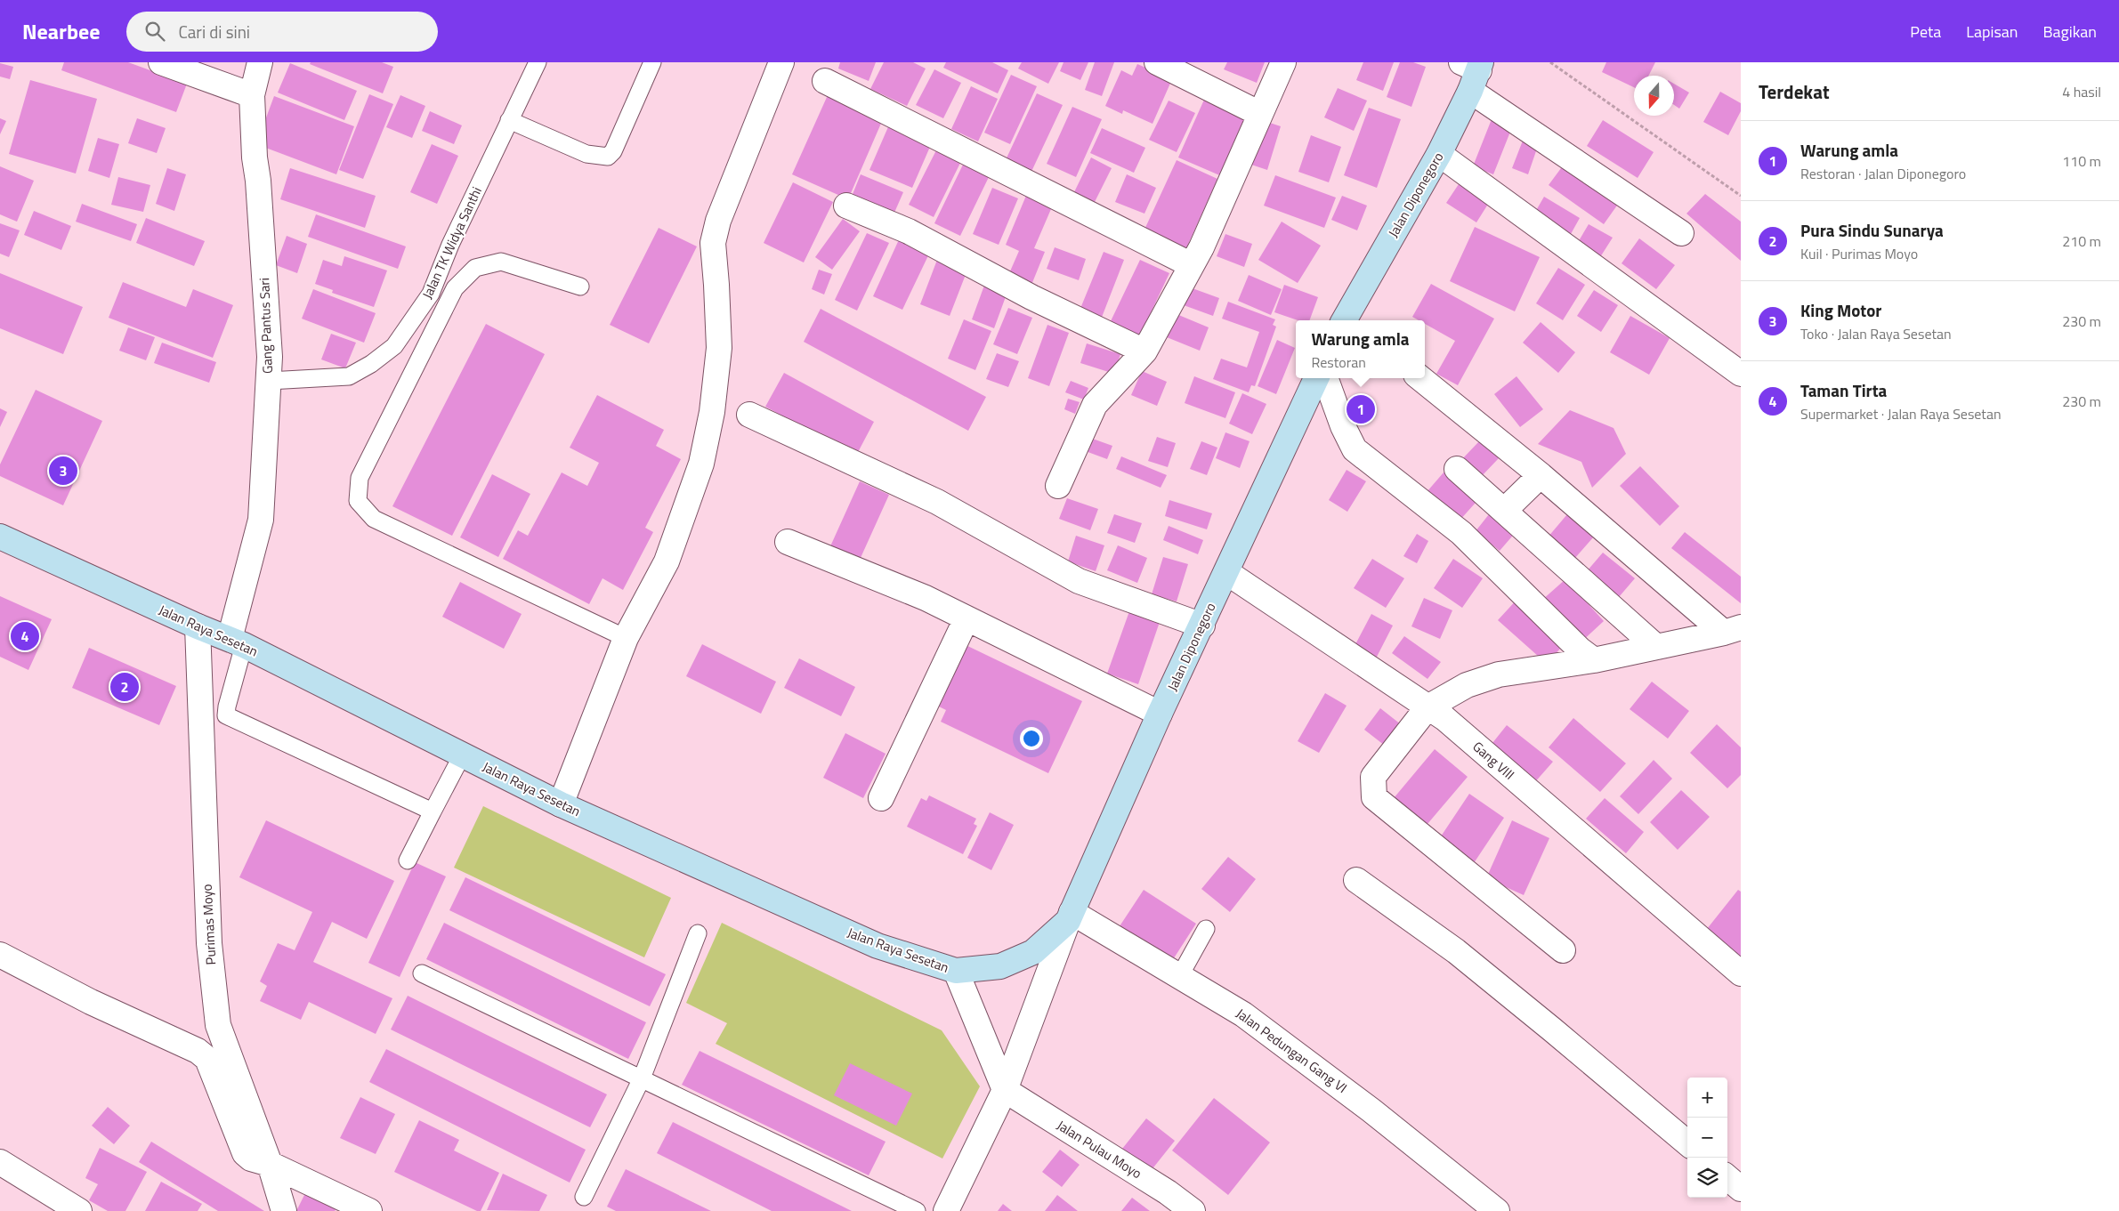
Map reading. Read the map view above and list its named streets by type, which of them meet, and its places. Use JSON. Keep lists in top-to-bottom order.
{
  "streets": {
    "main road": ["Jalan Diponegoro", "Jalan Raya Sesetan"],
    "street": [
      "Gang Pantus Sari",
      "Gang VIII",
      "Purimas Moyo",
      "Jalan Pedungan Gang VI",
      "Jalan Pulau Moyo"
    ],
    "lane": ["Jalan TK Widya Santhi"]
  },
  "crossings": [
    ["Jalan Diponegoro", "Jalan Raya Sesetan"],
    ["Jalan Diponegoro", "Gang VIII"],
    ["Jalan Diponegoro", "Jalan Pedungan Gang VI"],
    ["Jalan TK Widya Santhi", "Gang Pantus Sari"],
    ["Gang Pantus Sari", "Jalan Raya Sesetan"],
    ["Jalan Raya Sesetan", "Purimas Moyo"],
    ["Jalan Raya Sesetan", "Jalan Pedungan Gang VI"]
  ],
  "north": "bottom",
  "page": {
    "header": "Nearbee",
    "search": "Cari di sini",
    "nav": ["Peta", "Lapisan", "Bagikan"],
    "heading": ["Terdekat", "4 hasil"],
    "list": [
      {
        "mark": "1",
        "name": "Warung amla",
        "note": "Restoran · Jalan Diponegoro",
        "value": "110 m"
      },
      {
        "mark": "2",
        "name": "Pura Sindu Sunarya",
        "note": "Kuil · Purimas Moyo",
        "value": "210 m"
      },
      {
        "mark": "3",
        "name": "King Motor",
        "note": "Toko · Jalan Raya Sesetan",
        "value": "230 m"
      },
      {
        "mark": "4",
        "name": "Taman Tirta",
        "note": "Supermarket · Jalan Raya Sesetan",
        "value": "230 m"
      }
    ],
    "popup": ["Warung amla", "Restoran"],
    "pins": [
      "1",
      "3",
      "4",
      "2"
    ],
    "map_buttons": ["+", "−"]
  }
}
